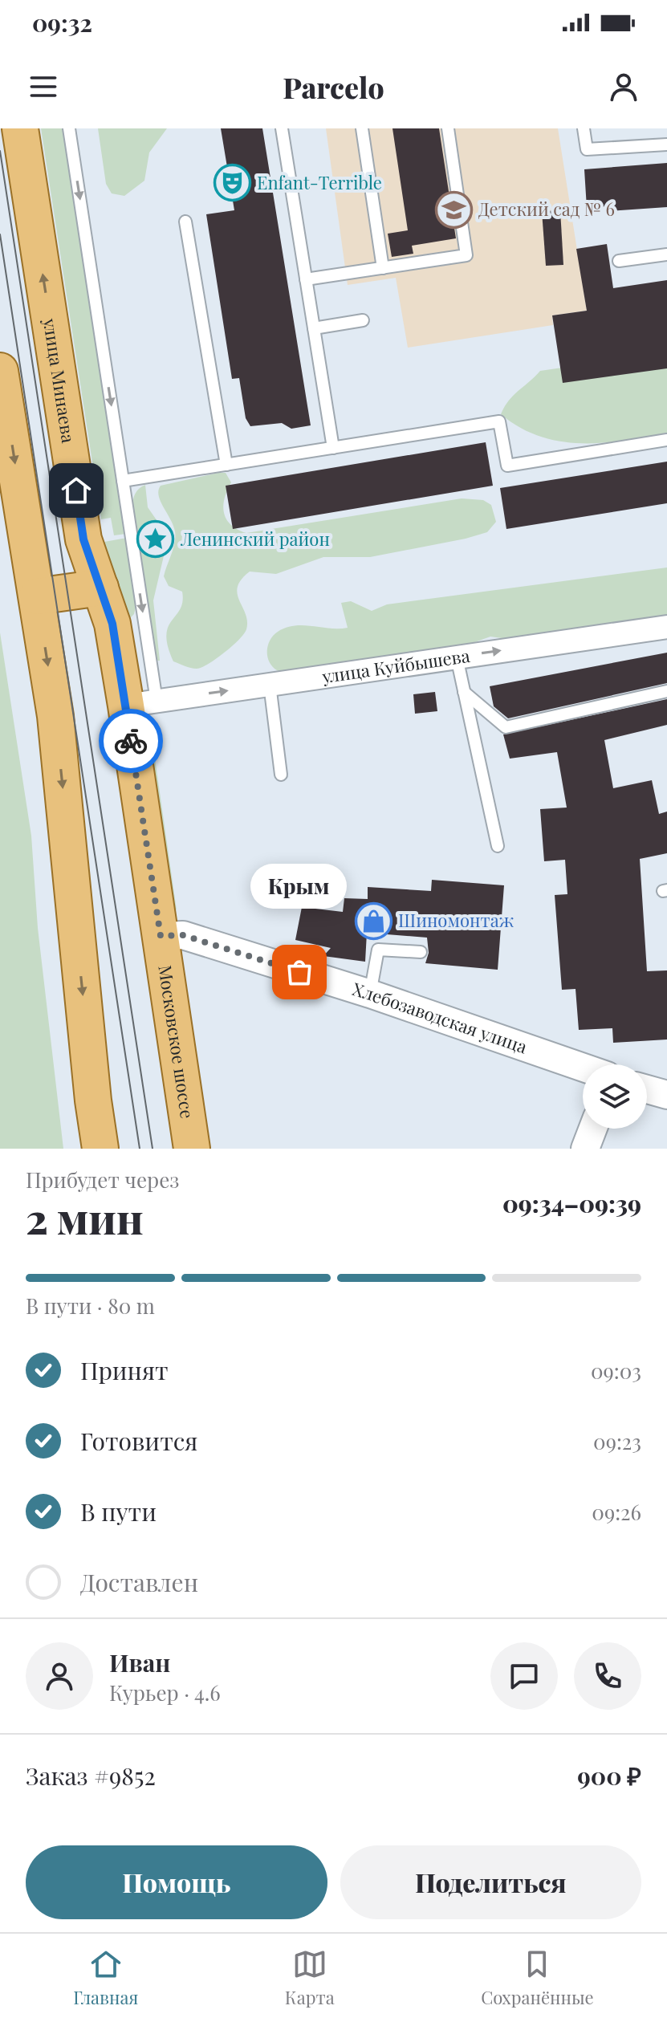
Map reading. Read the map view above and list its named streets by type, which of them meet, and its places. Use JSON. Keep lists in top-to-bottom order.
{
  "streets": {
    "main road": ["улица Минаева", "Московское шоссе"],
    "street": ["улица Куйбышева", "Хлебозаводская улица"]
  },
  "crossings": [
    ["улица Минаева", "улица Куйбышева"],
    ["улица Минаева", "Московское шоссе"],
    ["улица Куйбышева", "Московское шоссе"],
    ["Хлебозаводская улица", "Московское шоссе"]
  ],
  "one_way": ["улица Куйбышева"],
  "places": {
    "theatre": ["Enfant-Terrible"],
    "school or university": ["Детский сад № 6"],
    "place": ["Ленинский район"],
    "shop": ["Шиномонтаж"],
    "other": ["Крым"]
  },
  "page": {
    "status": "09:32",
    "header": "Parcelo",
    "bubble": "Крым",
    "heading": ["2 мин", "Прибудет через", "09:34–09:39"],
    "panel": [
      "Иван",
      "Курьер · 4.6",
      "Заказ #9852",
      "900 ₽"
    ],
    "bar": "В пути · 80 m",
    "list": [
      ["Принят", "09:03"],
      ["Готовится", "09:23"],
      ["В пути", "09:26"],
      "Доставлен"
    ],
    "buttons": ["Помощь", "Поделиться"],
    "tabs": ["Главная", "Карта", "Сохранённые"]
  }
}
